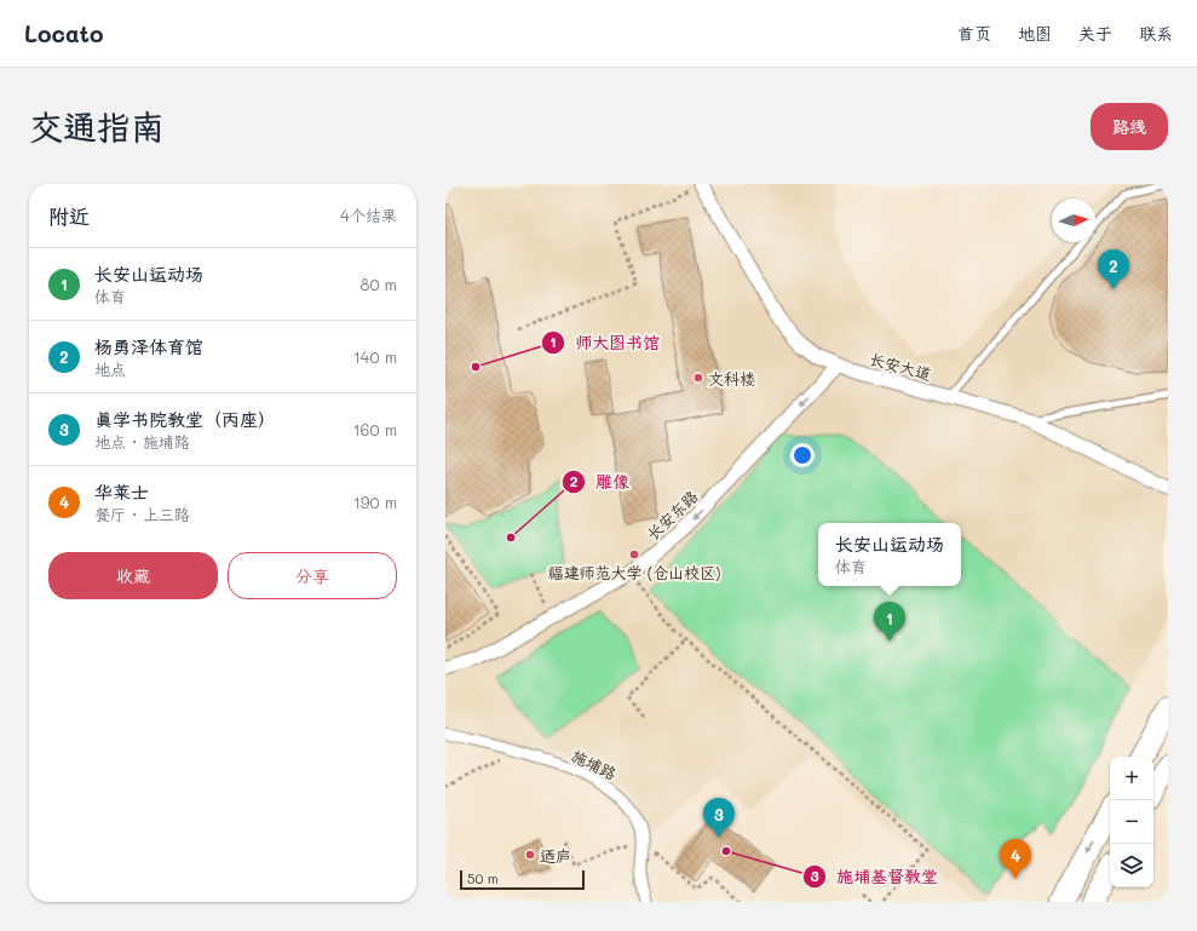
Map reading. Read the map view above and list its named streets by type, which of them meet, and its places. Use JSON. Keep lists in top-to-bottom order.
{
  "streets": {
    "street": ["长安大道", "长安东路", "施埔路"]
  },
  "crossings": [
    ["长安大道", "长安东路"]
  ],
  "one_way": ["长安东路"],
  "places": [
    "师大图书馆",
    "文科楼",
    "雕像",
    "福建师范大学 (仓山校区)",
    "施埔基督教堂",
    "迺庐"
  ],
  "scale_bar": "50 m",
  "north": "right",
  "page": {
    "header": "Locato",
    "nav": [
      "首页",
      "地图",
      "关于",
      "联系"
    ],
    "buttons": [
      "路线",
      ["收藏", "分享"]
    ],
    "title": "交通指南",
    "heading": ["附近", "4个结果"],
    "list": [
      {
        "mark": "1",
        "name": "长安山运动场",
        "note": "体育",
        "value": "80 m"
      },
      {
        "mark": "2",
        "name": "杨勇泽体育馆",
        "note": "地点",
        "value": "140 m"
      },
      {
        "mark": "3",
        "name": "真学书院教堂（丙座）",
        "note": "地点 · 施埔路",
        "value": "160 m"
      },
      {
        "mark": "4",
        "name": "华莱士",
        "note": "餐厅 · 上三路",
        "value": "190 m"
      }
    ],
    "pins": [
      "2",
      "1",
      "3",
      "4"
    ],
    "popup": ["长安山运动场", "体育"],
    "map_buttons": ["+", "−"],
    "scale": "50 m"
  }
}
